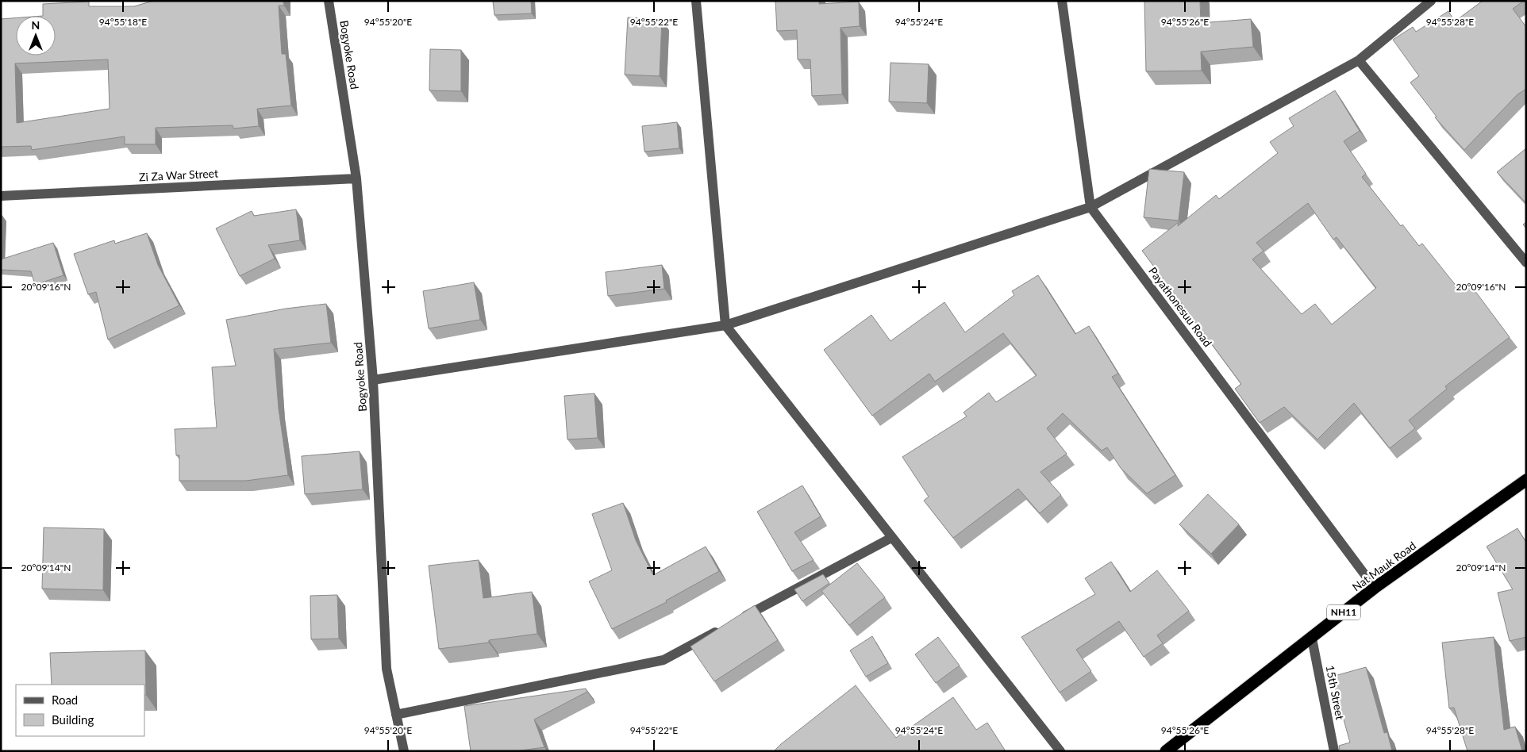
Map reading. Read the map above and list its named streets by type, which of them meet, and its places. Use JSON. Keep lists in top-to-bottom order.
{
  "streets": {
    "highway": ["Nat Mauk Road", "NH11"],
    "street": [
      "Bogyoke Road",
      "Zi Za War Street",
      "Payathonesuu Road",
      "15th Street"
    ]
  },
  "crossings": [
    ["Bogyoke Road", "Zi Za War Street"],
    ["Payathonesuu Road", "Nat Mauk Road"],
    ["Nat Mauk Road", "15th Street"]
  ],
  "legend": ["Road", "Building"],
  "north": "top",
  "coordinates": [
    "94°55'18\"E",
    "94°55'20\"E",
    "94°55'22\"E",
    "94°55'24\"E",
    "94°55'26\"E",
    "94°55'28\"E",
    "20°09'16\"N",
    "20°09'14\"N"
  ]
}
